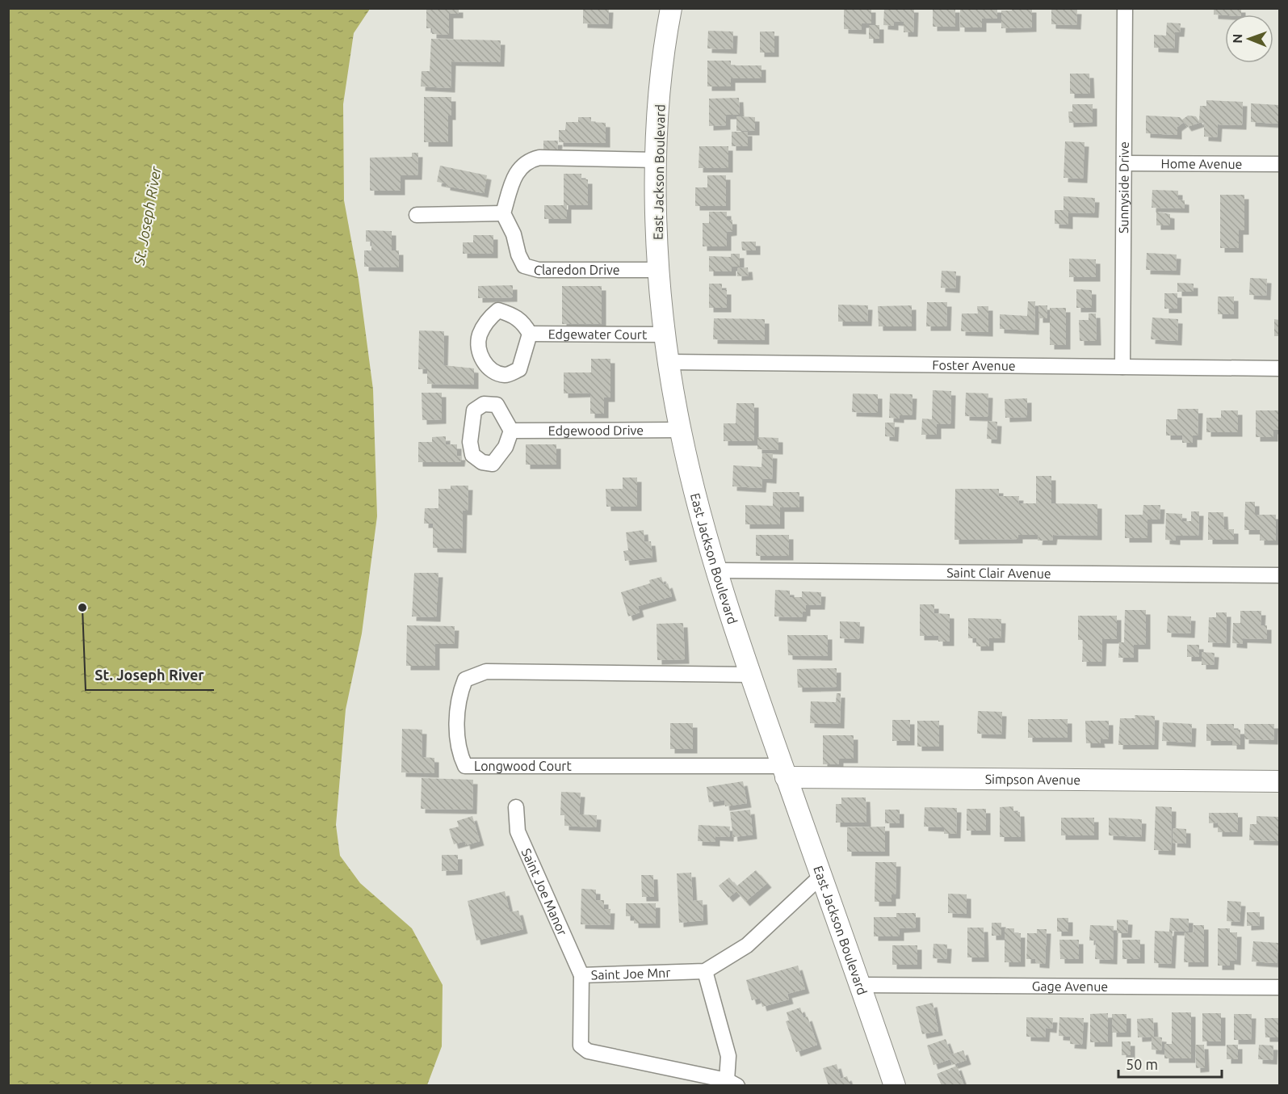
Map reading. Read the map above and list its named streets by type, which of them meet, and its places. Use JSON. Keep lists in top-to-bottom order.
{
  "streets": {
    "main road": ["East Jackson Boulevard", "Simpson Avenue"],
    "street": [
      "Home Avenue",
      "Sunnyside Drive",
      "Claredon Drive",
      "Edgewater Court",
      "Foster Avenue",
      "Edgewood Drive",
      "Saint Clair Avenue",
      "Longwood Court",
      "Saint Joe Manor",
      "Saint Joe Mnr",
      "Gage Avenue"
    ]
  },
  "crossings": [
    ["Home Avenue", "Sunnyside Drive"],
    ["East Jackson Boulevard", "Claredon Drive"],
    ["East Jackson Boulevard", "Edgewater Court"],
    ["East Jackson Boulevard", "Foster Avenue"],
    ["East Jackson Boulevard", "Edgewood Drive"],
    ["East Jackson Boulevard", "Saint Clair Avenue"],
    ["East Jackson Boulevard", "Longwood Court"],
    ["East Jackson Boulevard", "Simpson Avenue"],
    ["East Jackson Boulevard", "Saint Joe Mnr"],
    ["East Jackson Boulevard", "Gage Avenue"],
    ["Sunnyside Drive", "Foster Avenue"],
    ["Longwood Court", "Simpson Avenue"],
    ["Saint Joe Manor", "Saint Joe Mnr"]
  ],
  "water": ["St. Joseph River"],
  "places": ["St. Joseph River"],
  "scale_bar": "50 m",
  "north": "left"
}
